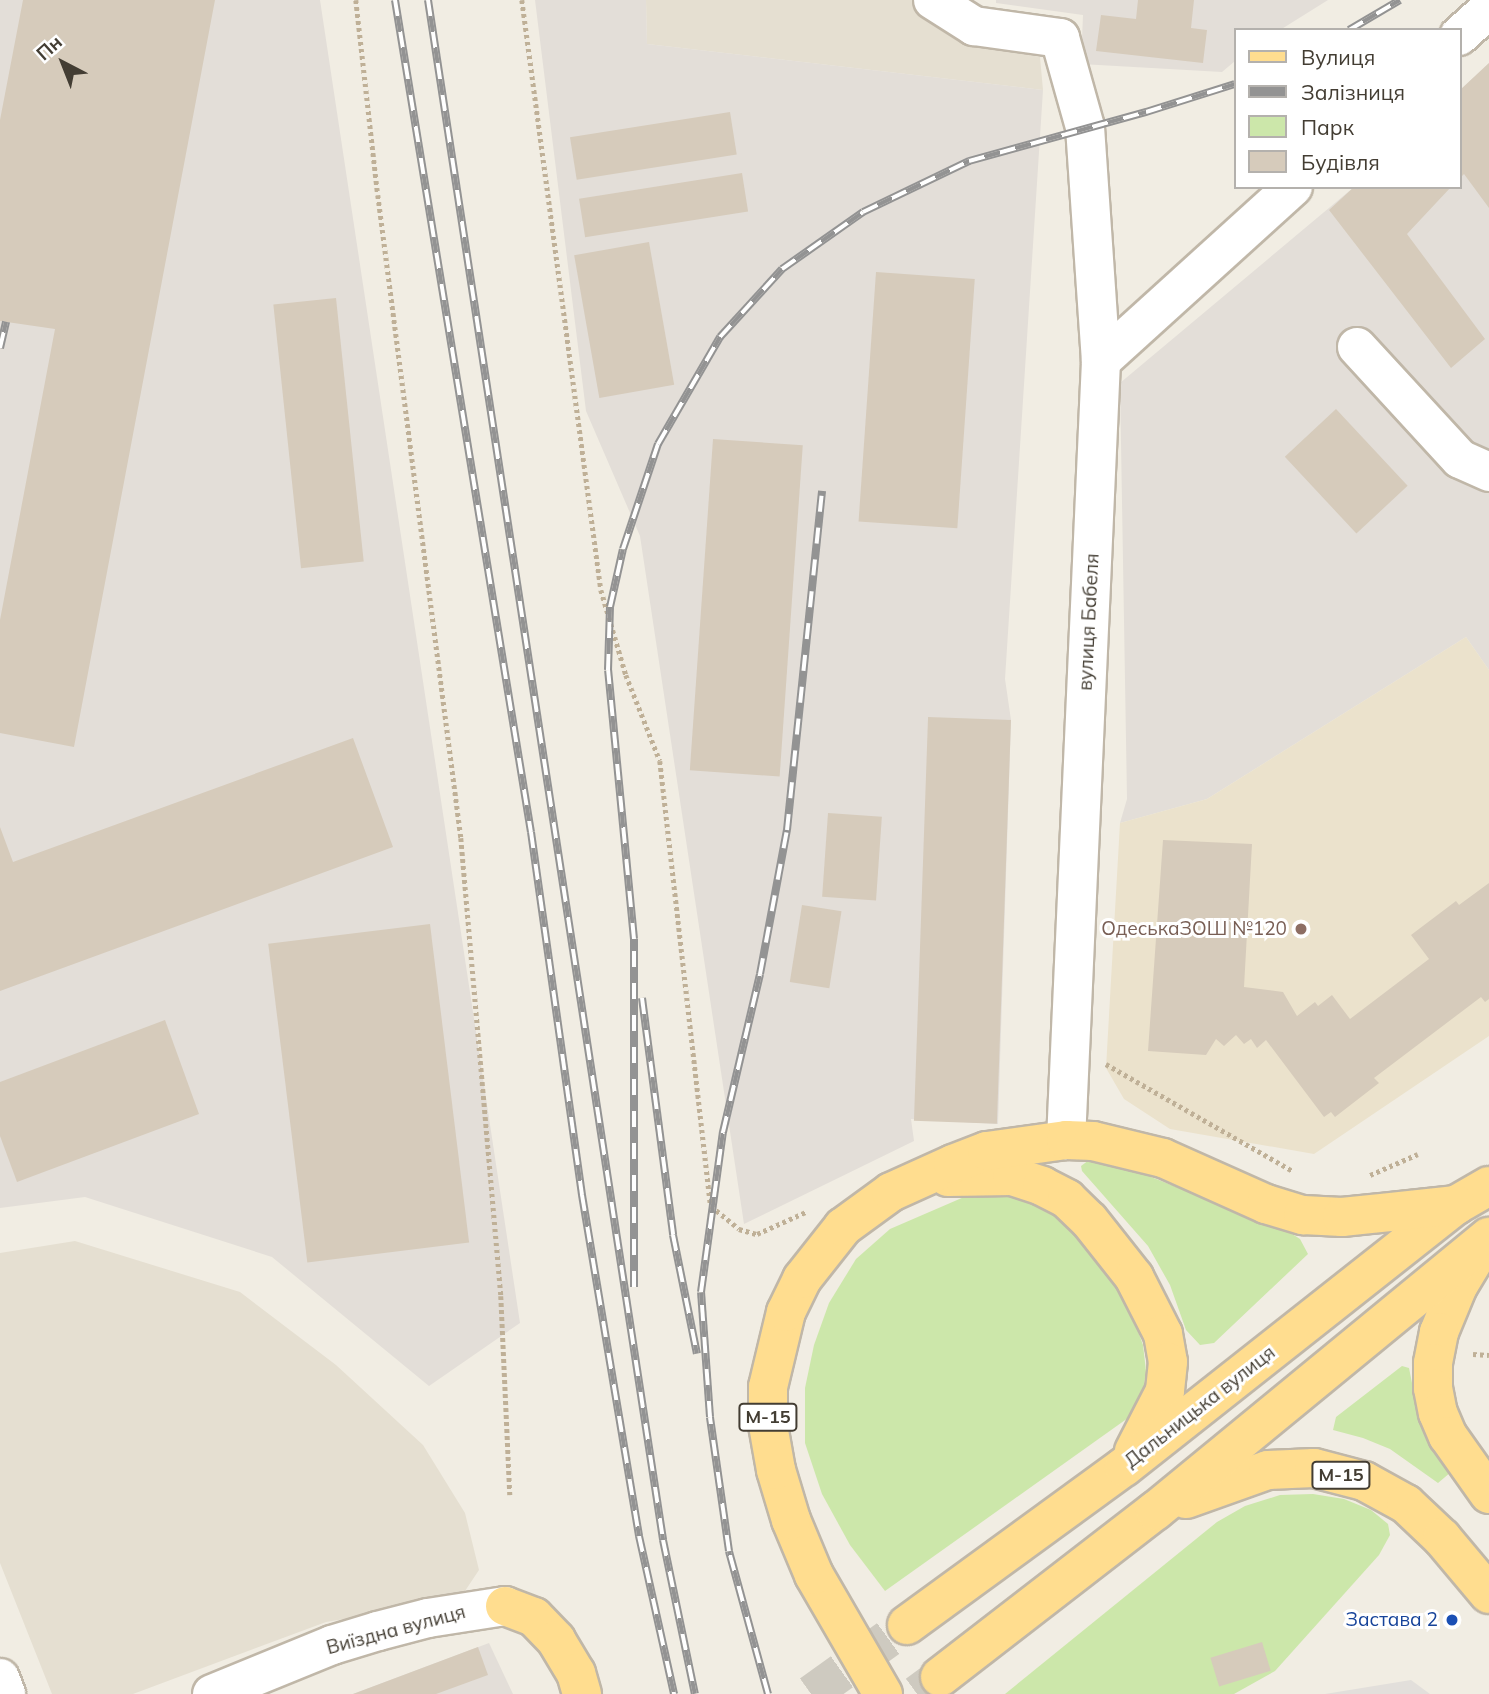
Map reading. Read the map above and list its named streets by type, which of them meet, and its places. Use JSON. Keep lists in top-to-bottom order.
{
  "streets": {
    "main road": ["Дальницька вулиця", "М-15"],
    "street": ["вулиця Бабеля", "Виїздна вулиця"]
  },
  "crossings": [
    ["Дальницька вулиця", "М-15"]
  ],
  "places": ["ОдеськаЗОШ №120", "Застава 2"],
  "legend": [
    "Вулиця",
    "Залізниця",
    "Парк",
    "Будівля"
  ],
  "north": "top left"
}
